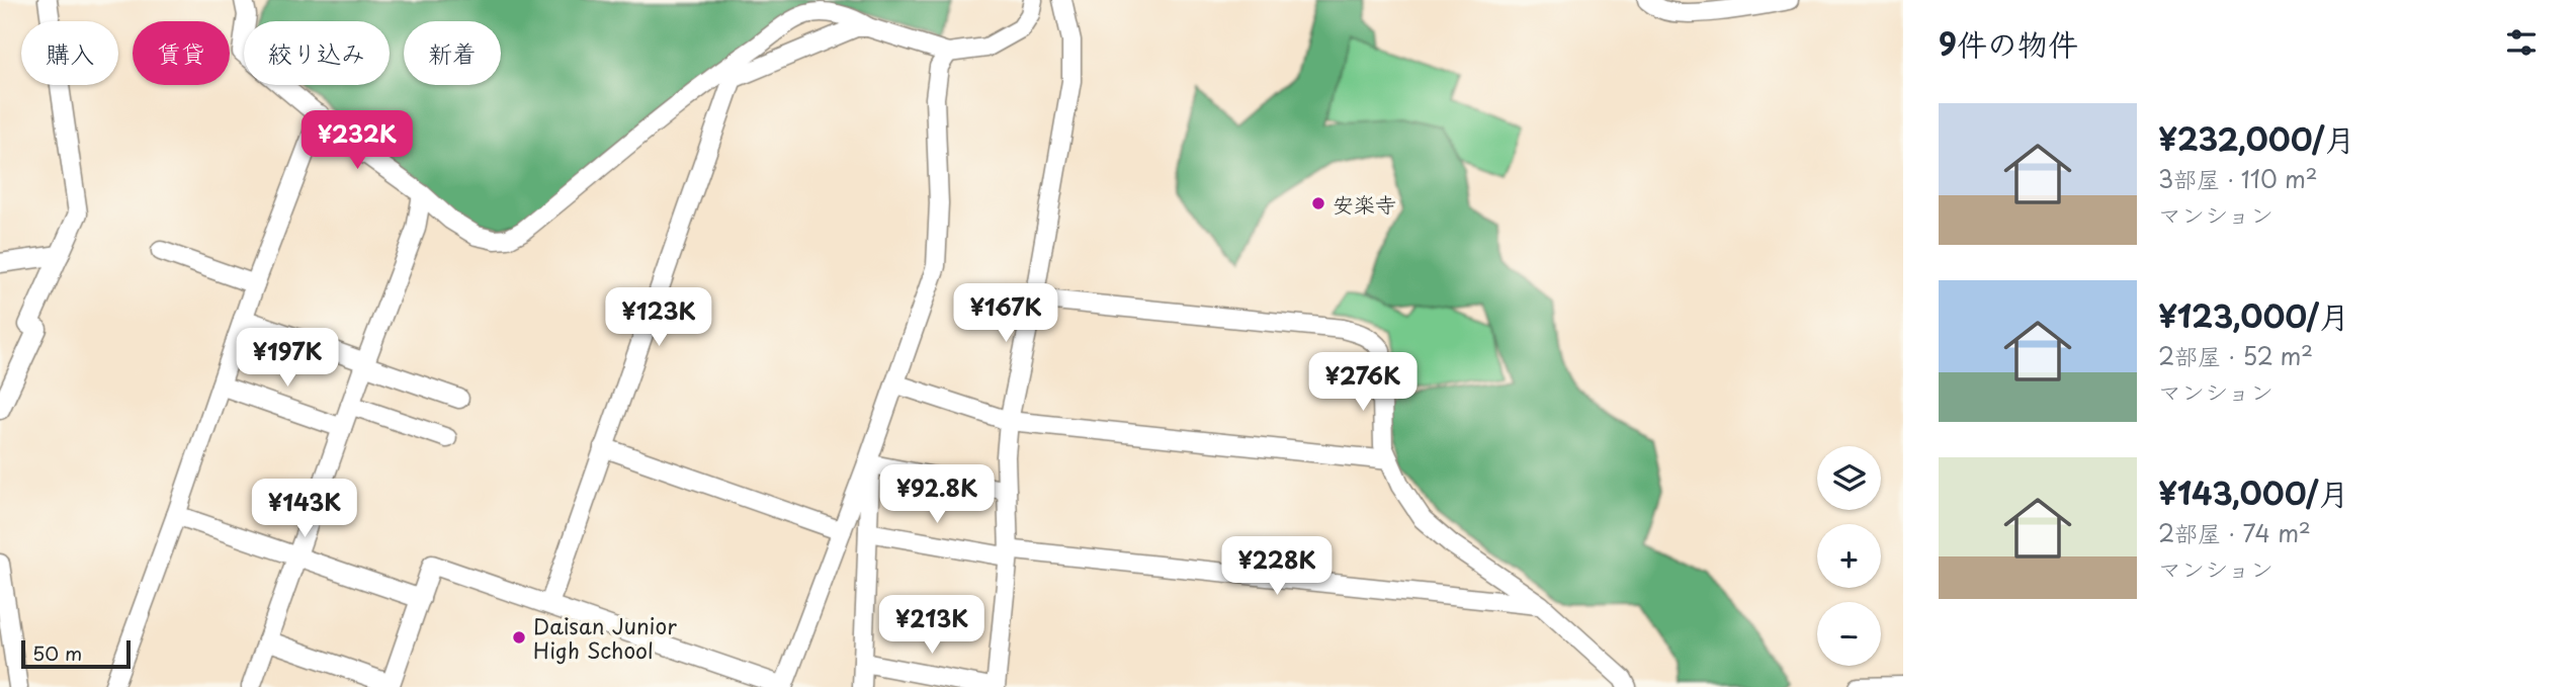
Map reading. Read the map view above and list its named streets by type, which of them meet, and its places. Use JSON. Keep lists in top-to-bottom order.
{
  "places": ["安楽寺", "Daisan Junior High School"],
  "scale_bar": "50 m",
  "page": {
    "heading": "9件の物件",
    "chip": [
      "購入",
      "賃貸",
      "絞り込み",
      "新着"
    ],
    "list": [
      {
        "name": "¥232,000/月",
        "note": "3部屋 · 110 m² · マンション"
      },
      {
        "name": "¥123,000/月",
        "note": "2部屋 · 52 m² · マンション"
      },
      {
        "name": "¥143,000/月",
        "note": "2部屋 · 74 m² · マンション"
      }
    ],
    "price": [
      "¥232K",
      "¥167K",
      "¥123K",
      "¥197K",
      "¥276K",
      "¥92.8K",
      "¥143K",
      "¥228K",
      "¥213K"
    ],
    "map_buttons": ["+", "−"],
    "scale": "50 m"
  }
}
